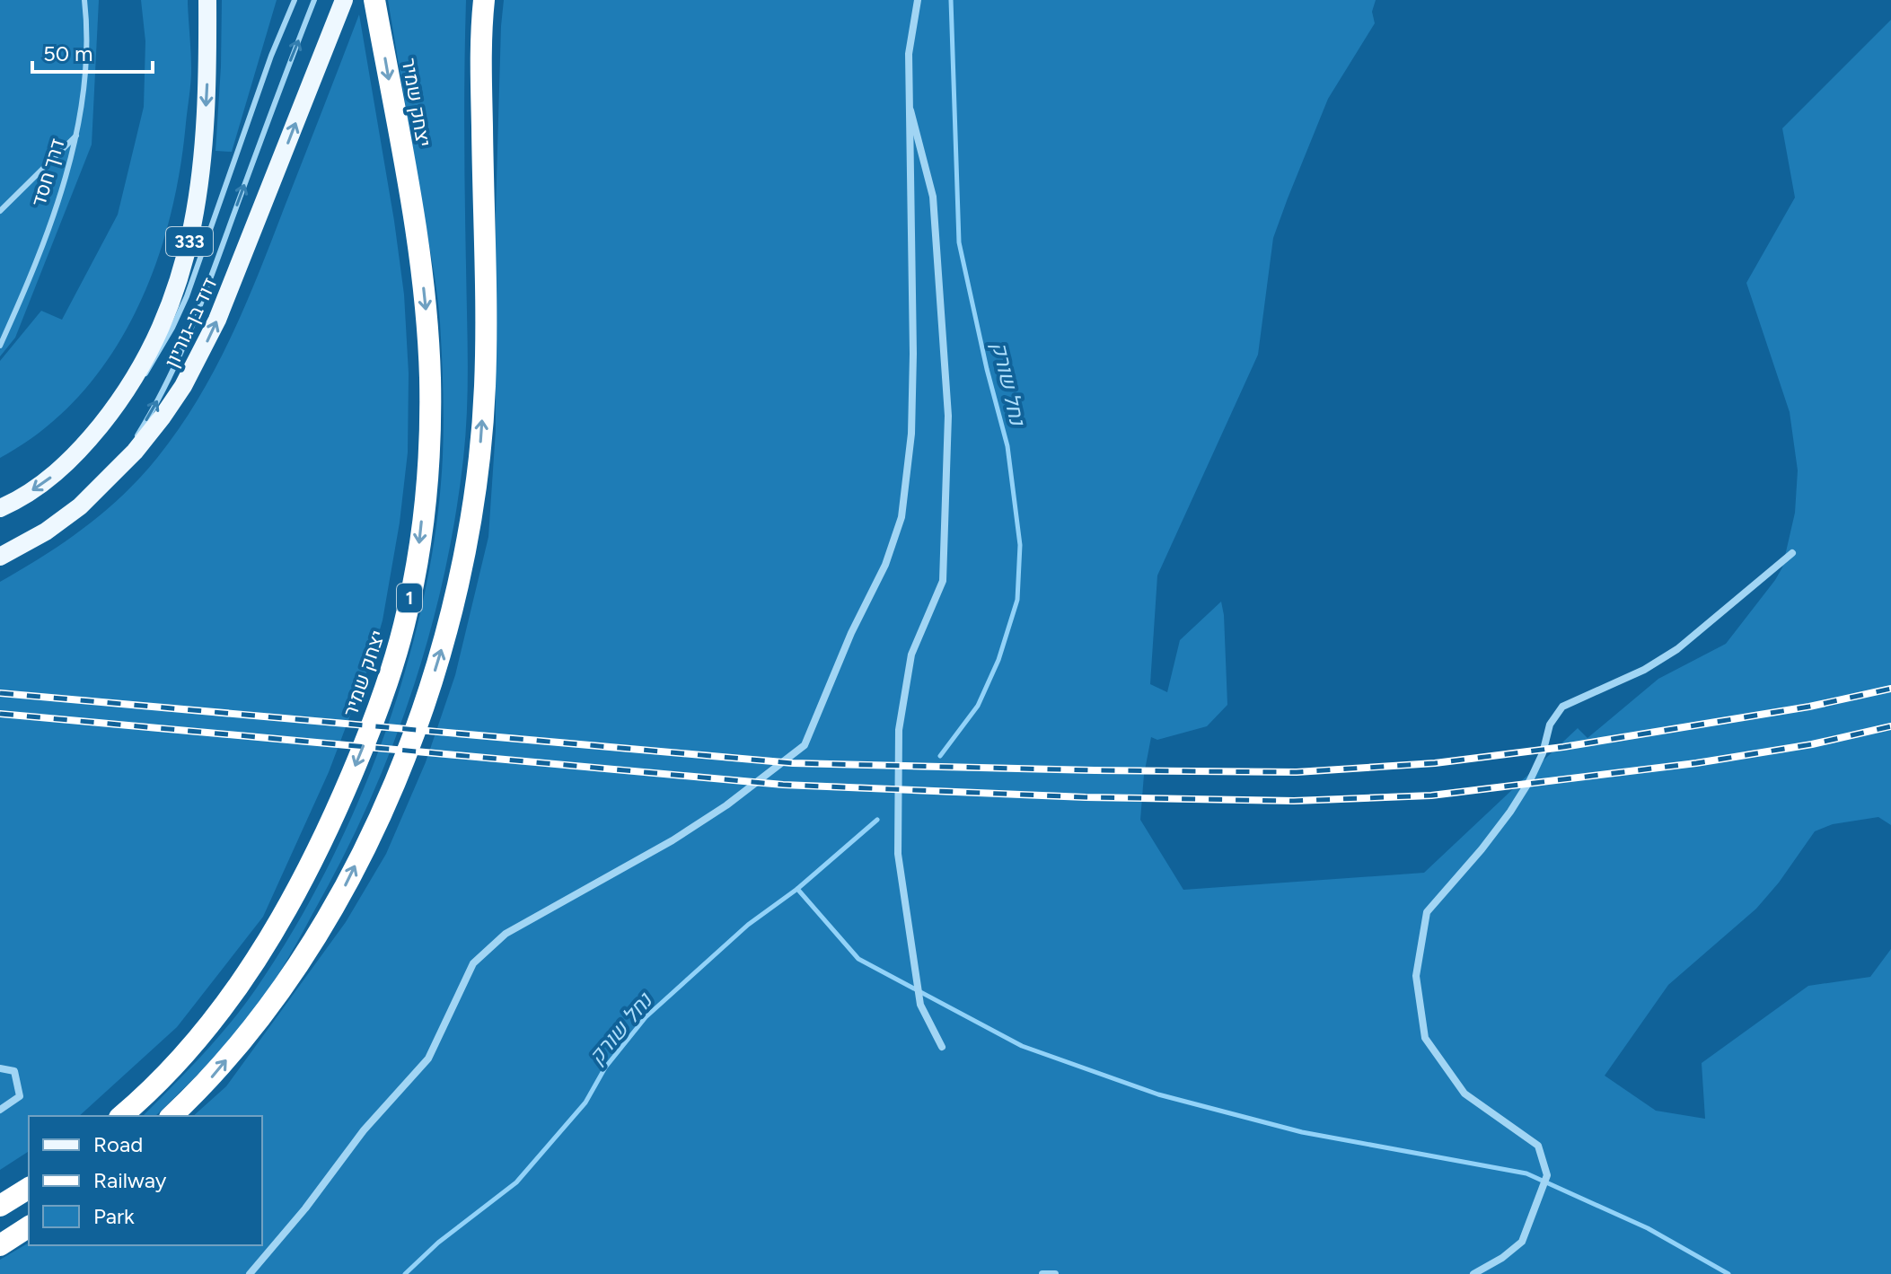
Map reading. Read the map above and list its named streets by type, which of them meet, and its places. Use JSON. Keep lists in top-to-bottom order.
{
  "streets": {
    "highway": ["יצחק שמיר", "1"],
    "main road": ["333", "דוד בן-גוריון"],
    "lane": ["דרך חסד"]
  },
  "water": ["נחל שורק"],
  "legend": ["Road", "Railway", "Park"],
  "scale_bar": "50 m"
}
